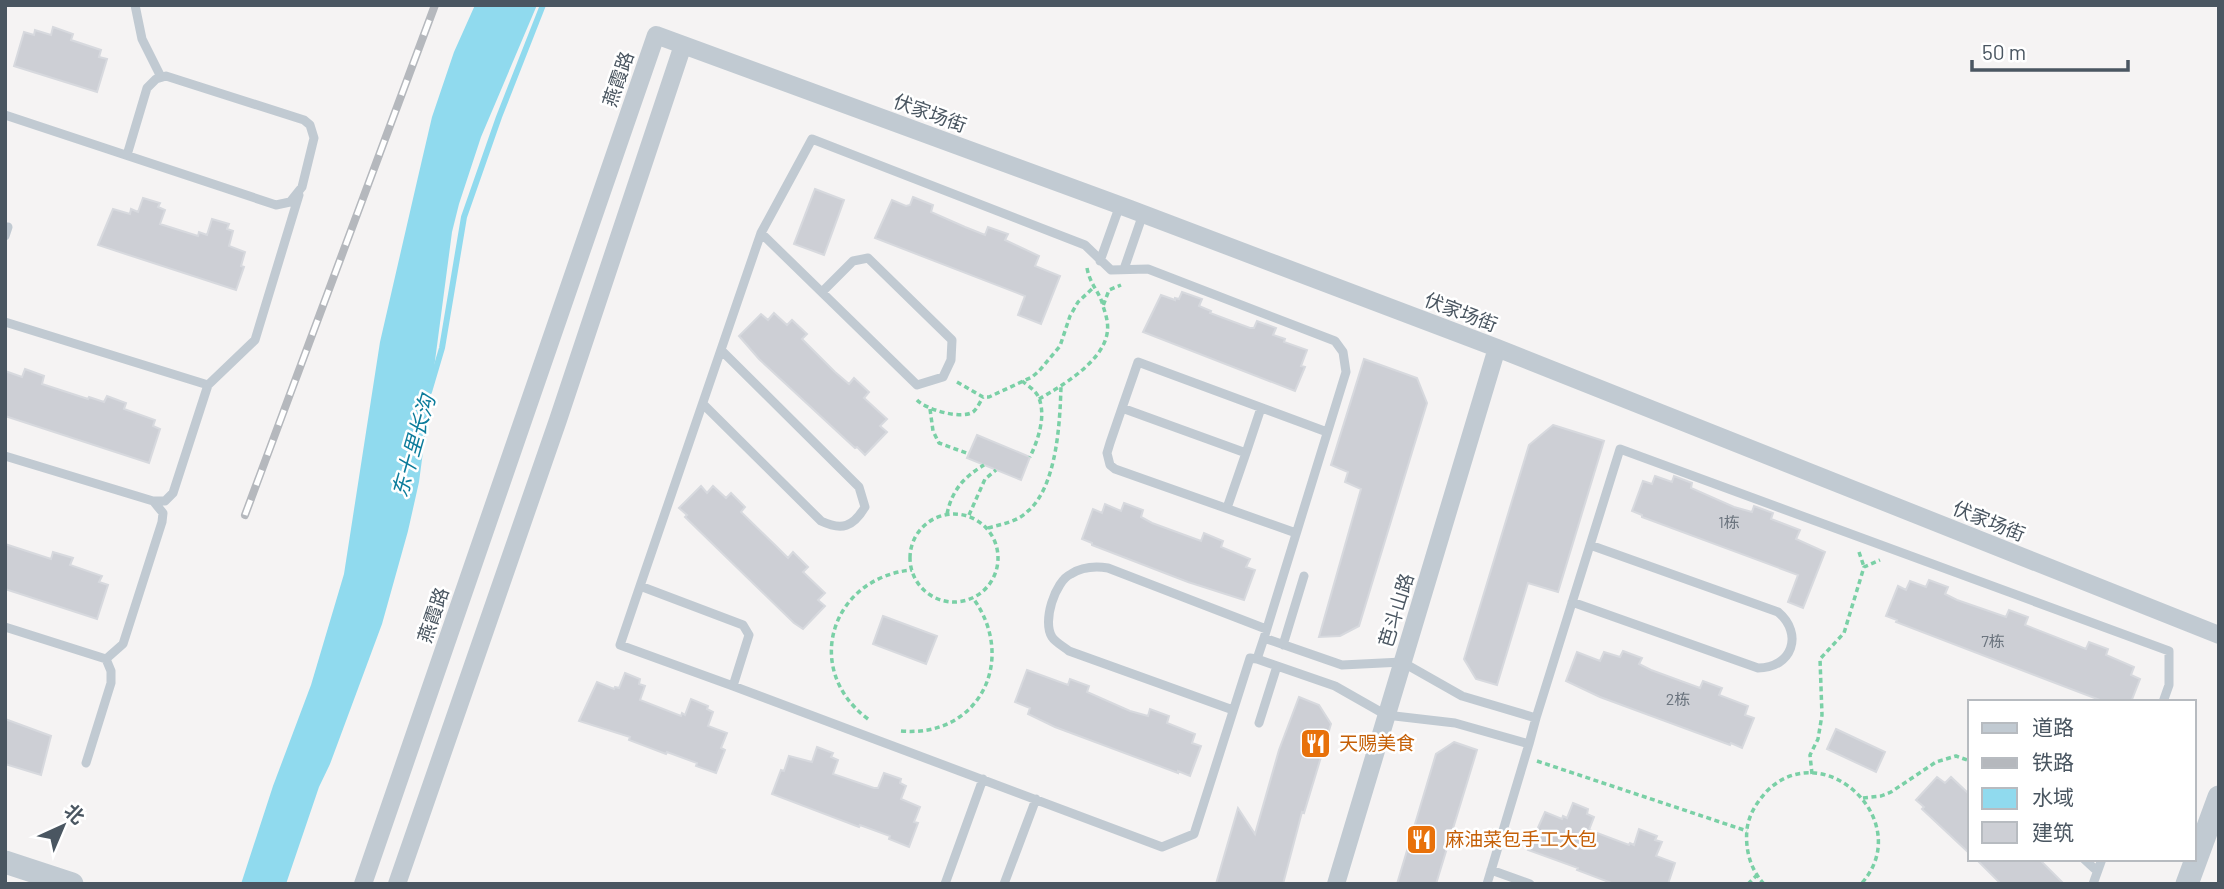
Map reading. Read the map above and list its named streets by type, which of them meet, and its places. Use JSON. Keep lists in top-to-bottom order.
{
  "streets": {
    "street": ["燕霞路", "伏家场街", "芭斗山路"]
  },
  "crossings": [
    ["燕霞路", "伏家场街"],
    ["伏家场街", "芭斗山路"]
  ],
  "water": ["东十里长沟"],
  "places": {
    "restaurant": ["天赐美食", "麻油菜包手工大包"]
  },
  "house_numbers": ["1栋", "7栋", "2栋"],
  "legend": [
    "道路",
    "铁路",
    "水域",
    "建筑"
  ],
  "scale_bar": "50 m",
  "north": "top right"
}
